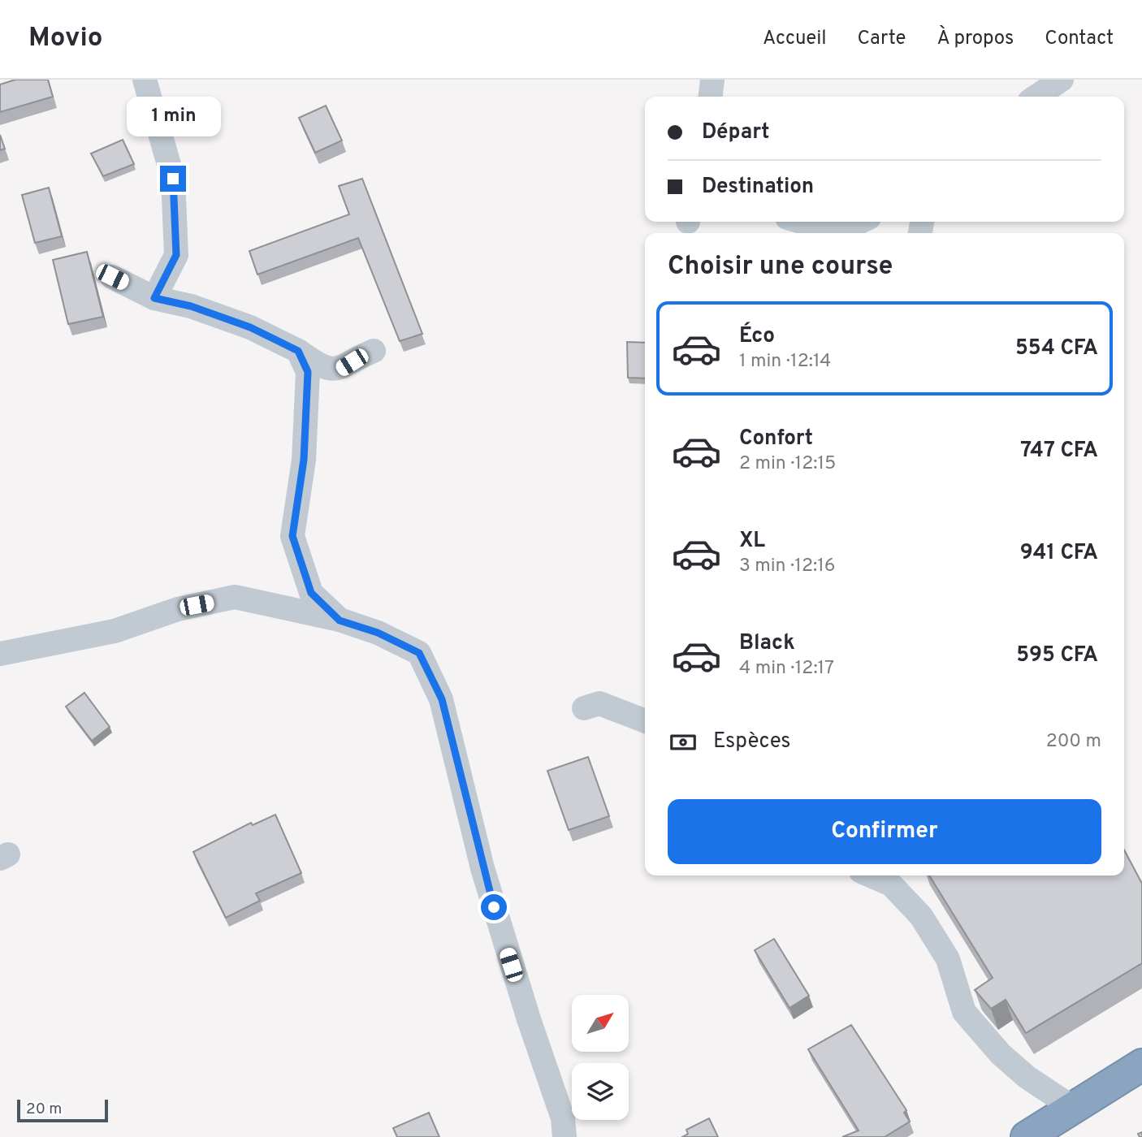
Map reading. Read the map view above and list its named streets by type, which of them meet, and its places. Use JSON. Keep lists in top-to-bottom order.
{
  "scale_bar": "20 m",
  "north": "top right",
  "page": {
    "header": "Movio",
    "nav": [
      "Accueil",
      "Carte",
      "À propos",
      "Contact"
    ],
    "bubble": "1 min",
    "banner": ["Départ", "Destination"],
    "heading": "Choisir une course",
    "list": [
      {
        "name": "Éco",
        "note": "1 min · 12:14",
        "value": "554 CFA"
      },
      {
        "name": "Confort",
        "note": "2 min · 12:15",
        "value": "747 CFA"
      },
      {
        "name": "XL",
        "note": "3 min · 12:16",
        "value": "941 CFA"
      },
      {
        "name": "Black",
        "note": "4 min · 12:17",
        "value": "595 CFA"
      }
    ],
    "pay": ["Espèces", "200 m"],
    "buttons": "Confirmer",
    "scale": "20 m"
  }
}
